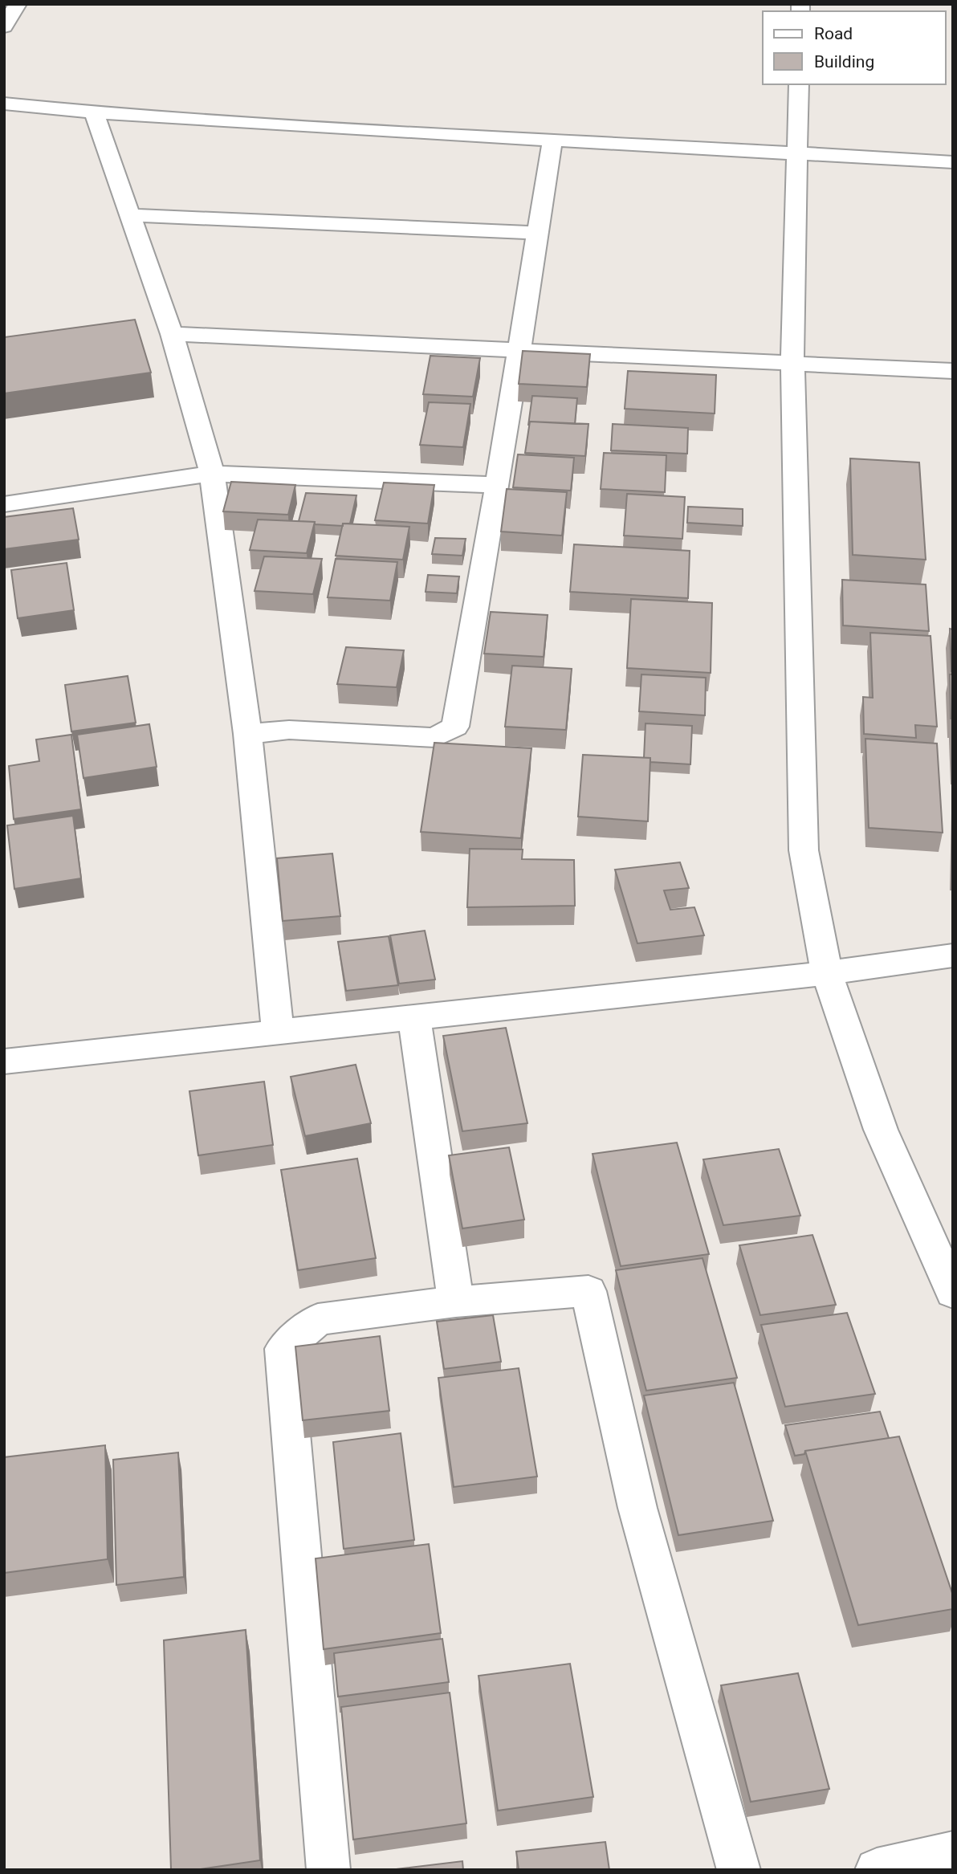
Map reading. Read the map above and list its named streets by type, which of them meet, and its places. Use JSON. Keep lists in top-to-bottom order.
{
  "legend": ["Road", "Building"]
}
